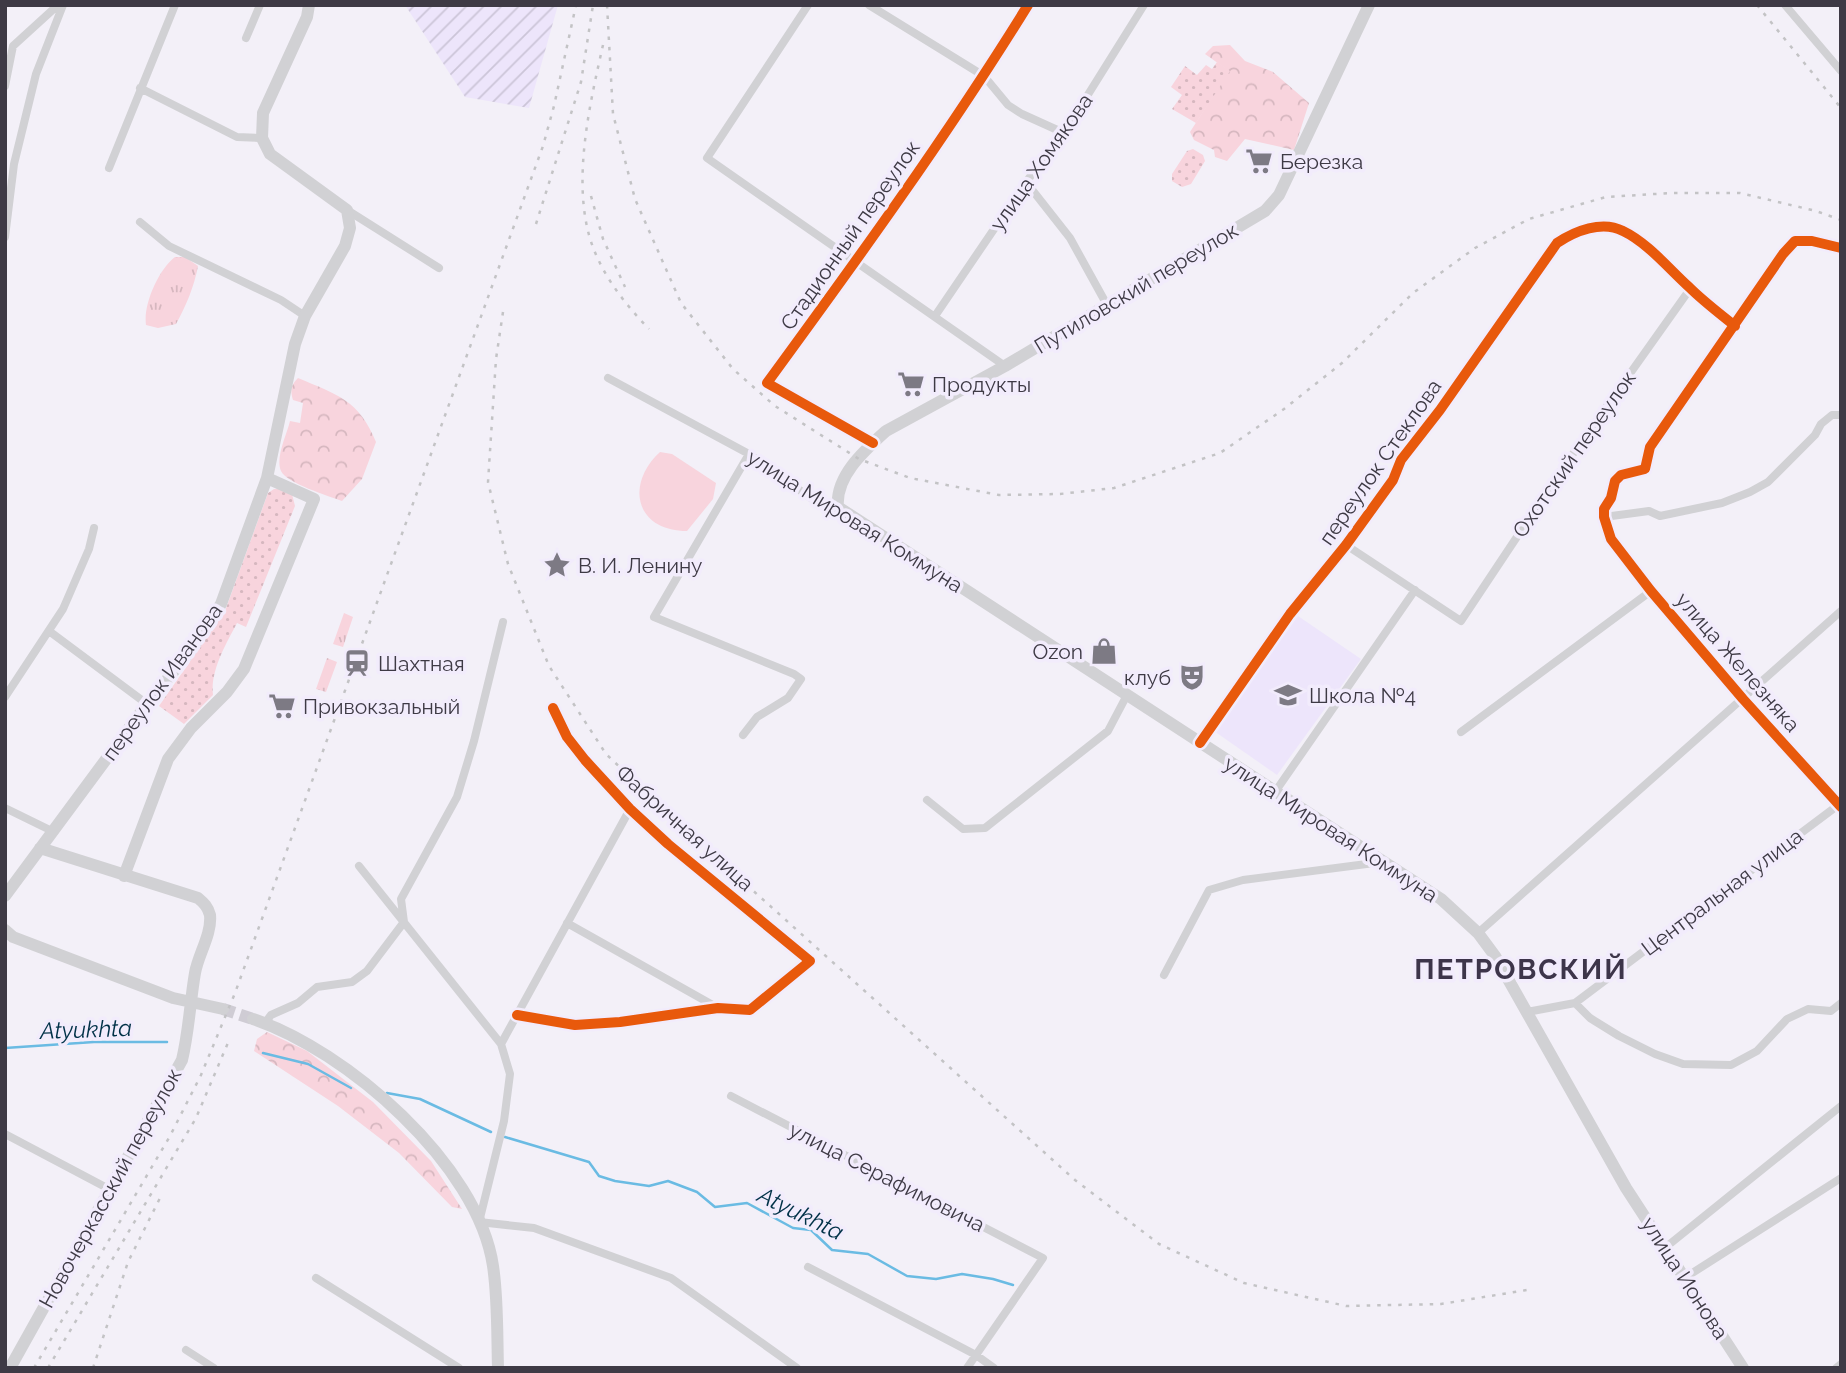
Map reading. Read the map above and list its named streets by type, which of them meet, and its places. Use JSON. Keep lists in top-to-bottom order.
{
  "streets": {
    "main road": [
      "Путиловский переулок",
      "улица Мировая Коммуна",
      "переулок Иванова",
      "Новочеркасский переулок",
      "улица Ионова"
    ],
    "street": [
      "улица Хомякова",
      "Стадионный переулок",
      "Охотский переулок",
      "переулок Стеклова",
      "улица Железняка",
      "Фабричная улица",
      "Центральная улица",
      "улица Серафимовича"
    ]
  },
  "crossings": [
    ["Стадионный переулок", "Путиловский переулок"],
    ["Путиловский переулок", "улица Мировая Коммуна"],
    ["Охотский переулок", "переулок Стеклова"],
    ["переулок Стеклова", "улица Мировая Коммуна"],
    ["улица Мировая Коммуна", "Центральная улица"],
    ["улица Мировая Коммуна", "улица Ионова"],
    ["улица Железняка", "Центральная улица"]
  ],
  "districts": ["ПЕТРОВСКИЙ"],
  "water": ["Atyukhta"],
  "places": {
    "supermarket": ["Березка", "Продукты", "Привокзальный"],
    "place": ["В. И. Ленину"],
    "shop": ["Ozon"],
    "station": ["Шахтная"],
    "theatre": ["клуб"],
    "school or university": ["Школа №4"]
  }
}
